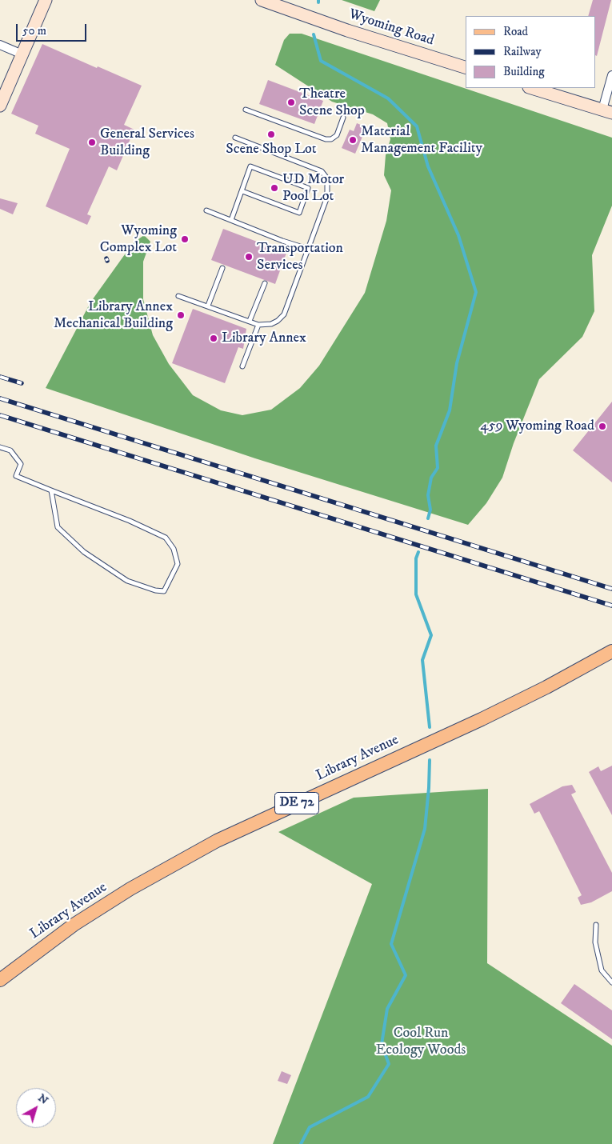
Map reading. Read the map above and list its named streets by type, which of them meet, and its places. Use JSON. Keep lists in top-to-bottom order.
{
  "streets": {
    "main road": ["Library Avenue", "DE 72"],
    "street": ["Wyoming Road"]
  },
  "parks": ["Cool Run Ecology Woods"],
  "places": [
    "Theatre Scene Shop",
    "Scene Shop Lot",
    "Material Management Facility",
    "General Services Building",
    "UD Motor Pool Lot",
    "Wyoming Complex Lot",
    "Transportation Services",
    "Library Annex Mechanical Building",
    "Library Annex",
    "459 Wyoming Road"
  ],
  "legend": ["Road", "Railway", "Building"],
  "scale_bar": "50 m",
  "north": "top right"
}
